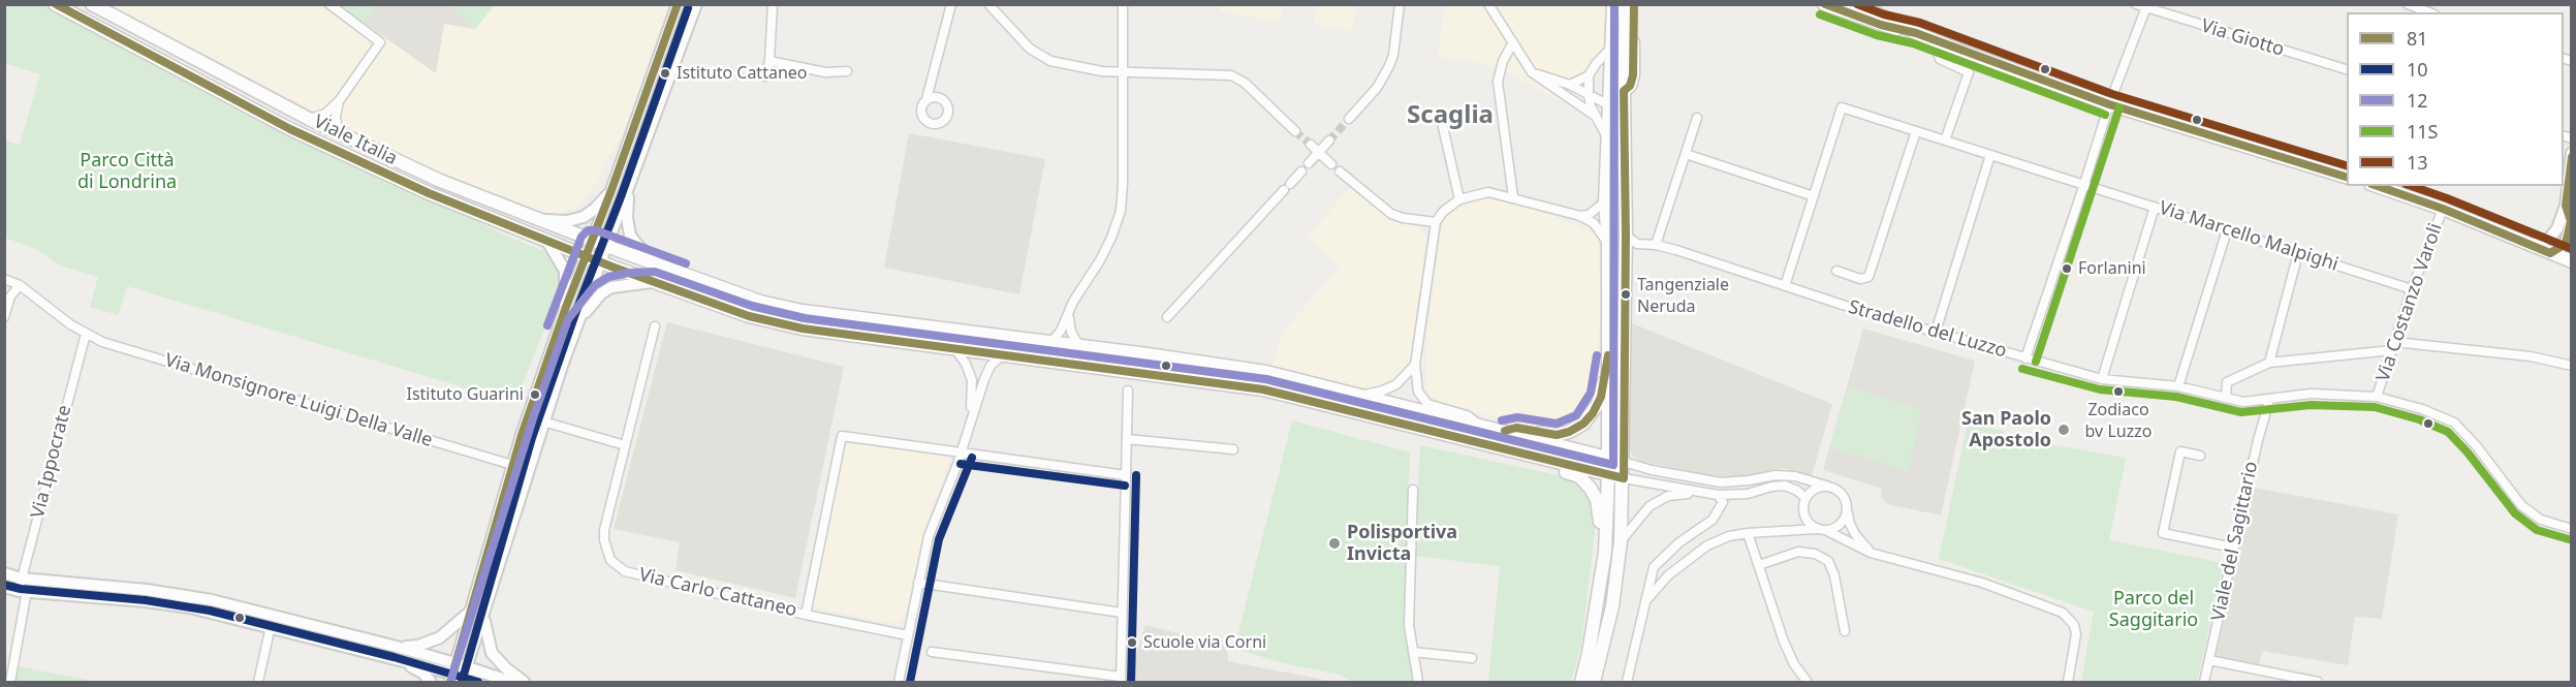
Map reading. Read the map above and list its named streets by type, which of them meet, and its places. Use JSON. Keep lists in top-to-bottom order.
{
  "streets": {
    "main road": ["Viale Italia"],
    "street": [
      "Via Giotto",
      "Via Marcello Malpighi",
      "Via Costanzo Varoli",
      "Stradello del Luzzo",
      "Via Monsignore Luigi Della Valle",
      "Via Ippocrate",
      "Viale del Sagittario",
      "Via Carlo Cattaneo"
    ]
  },
  "crossings": [
    ["Via Marcello Malpighi", "Via Costanzo Varoli"],
    ["Via Costanzo Varoli", "Stradello del Luzzo"],
    ["Stradello del Luzzo", "Viale del Sagittario"],
    ["Via Monsignore Luigi Della Valle", "Via Ippocrate"]
  ],
  "districts": ["Scaglia"],
  "parks": ["Parco Città di Londrina", "Parco del Saggitario"],
  "places": [
    "Istituto Cattaneo",
    "Forlanini",
    "Tangenziale Neruda",
    "Zodiaco bv Luzzo",
    "Istituto Guarini",
    "San Paolo Apostolo",
    "Polisportiva Invicta",
    "Scuole via Corni"
  ],
  "lines": [
    "transit line 81",
    "transit line 12",
    "transit line 13",
    "transit line 10",
    "transit line 11S"
  ],
  "legend": [
    "81",
    "10",
    "12",
    "11S",
    "13"
  ]
}
